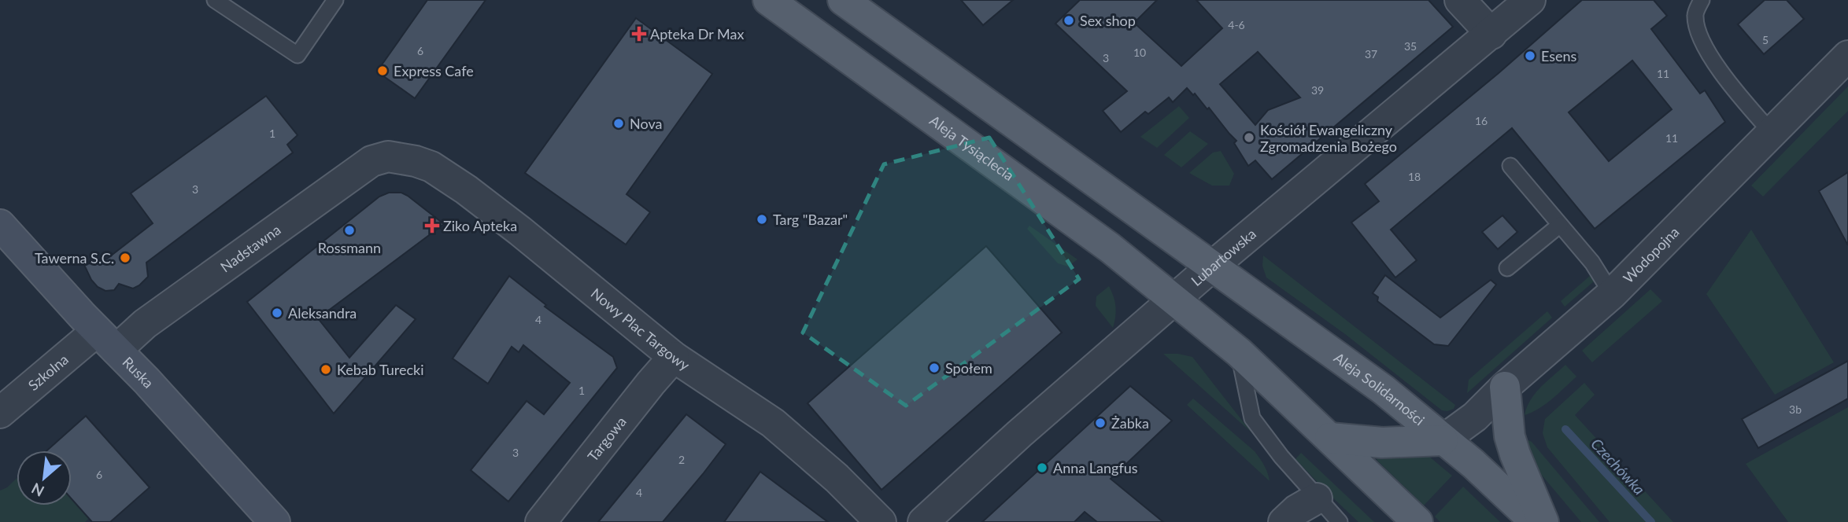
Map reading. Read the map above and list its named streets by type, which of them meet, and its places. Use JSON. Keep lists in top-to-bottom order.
{
  "streets": {
    "main road": ["Aleja Tysiąclecia", "Aleja Solidarności"],
    "street": [
      "Nadstawna",
      "Wodopojna",
      "Lubartowska",
      "Nowy Plac Targowy",
      "Szkolna",
      "Ruska",
      "Targowa"
    ]
  },
  "crossings": [
    ["Aleja Tysiąclecia", "Lubartowska"],
    ["Nadstawna", "Nowy Plac Targowy"],
    ["Nadstawna", "Szkolna"],
    ["Nadstawna", "Ruska"],
    ["Wodopojna", "Aleja Solidarności"],
    ["Lubartowska", "Aleja Solidarności"],
    ["Nowy Plac Targowy", "Targowa"],
    ["Szkolna", "Ruska"]
  ],
  "water": ["Czechówka"],
  "places": {
    "other": [
      "Sex shop",
      "Esens",
      "Express Cafe",
      "Nova",
      "Kościół Ewangeliczny Zgromadzenia Bożego",
      "Targ \"Bazar\"",
      "Rossmann",
      "Tawerna S.C.",
      "Aleksandra",
      "Społem",
      "Kebab Turecki",
      "Żabka",
      "Anna Langfus"
    ],
    "health": ["Apteka Dr Max", "Ziko Apteka"]
  },
  "house_numbers": [
    "4-6",
    "5",
    "35",
    "6",
    "10",
    "37",
    "3",
    "11",
    "39",
    "16",
    "1",
    "11",
    "18",
    "3",
    "4",
    "1",
    "3b",
    "3",
    "2",
    "6",
    "4"
  ],
  "north": "bottom left"
}
